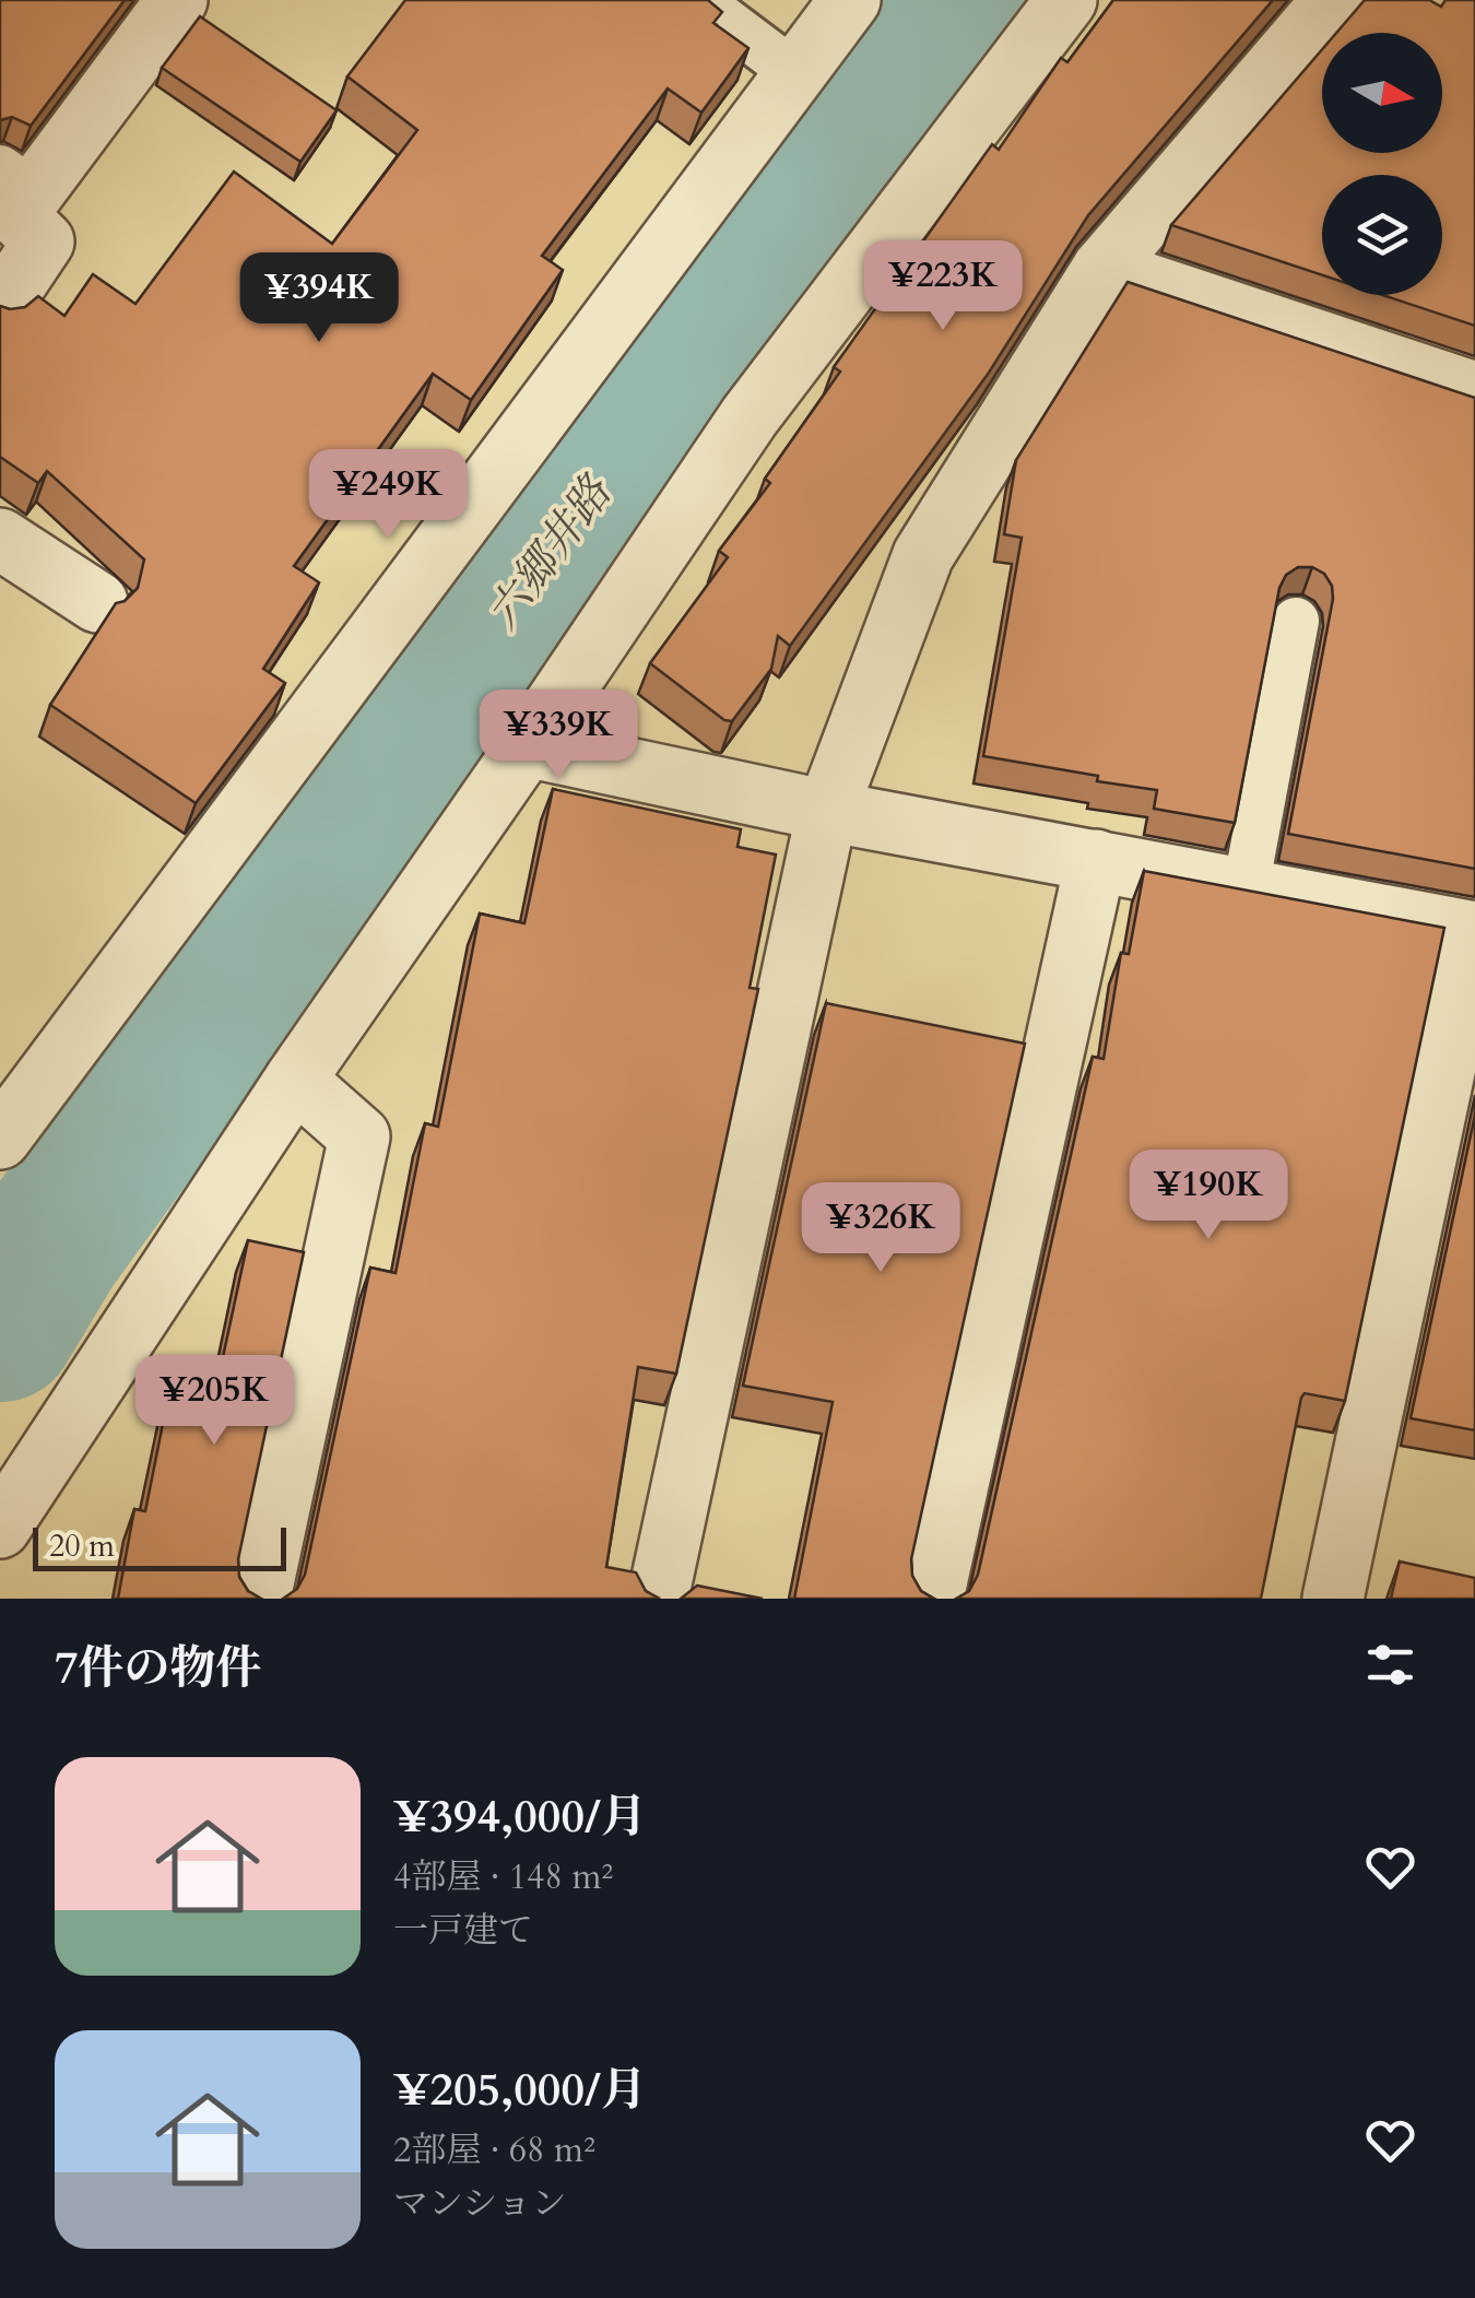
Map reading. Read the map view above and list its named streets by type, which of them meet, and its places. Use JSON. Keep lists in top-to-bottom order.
{
  "water": ["六郷井路"],
  "scale_bar": "20 m",
  "north": "right",
  "page": {
    "price": [
      "¥223K",
      "¥394K",
      "¥249K",
      "¥339K",
      "¥190K",
      "¥326K",
      "¥205K"
    ],
    "scale": "20 m",
    "heading": "7件の物件",
    "list": [
      {
        "name": "¥394,000/月",
        "note": "4部屋 · 148 m² · 一戸建て"
      },
      {
        "name": "¥205,000/月",
        "note": "2部屋 · 68 m² · マンション"
      }
    ]
  }
}
